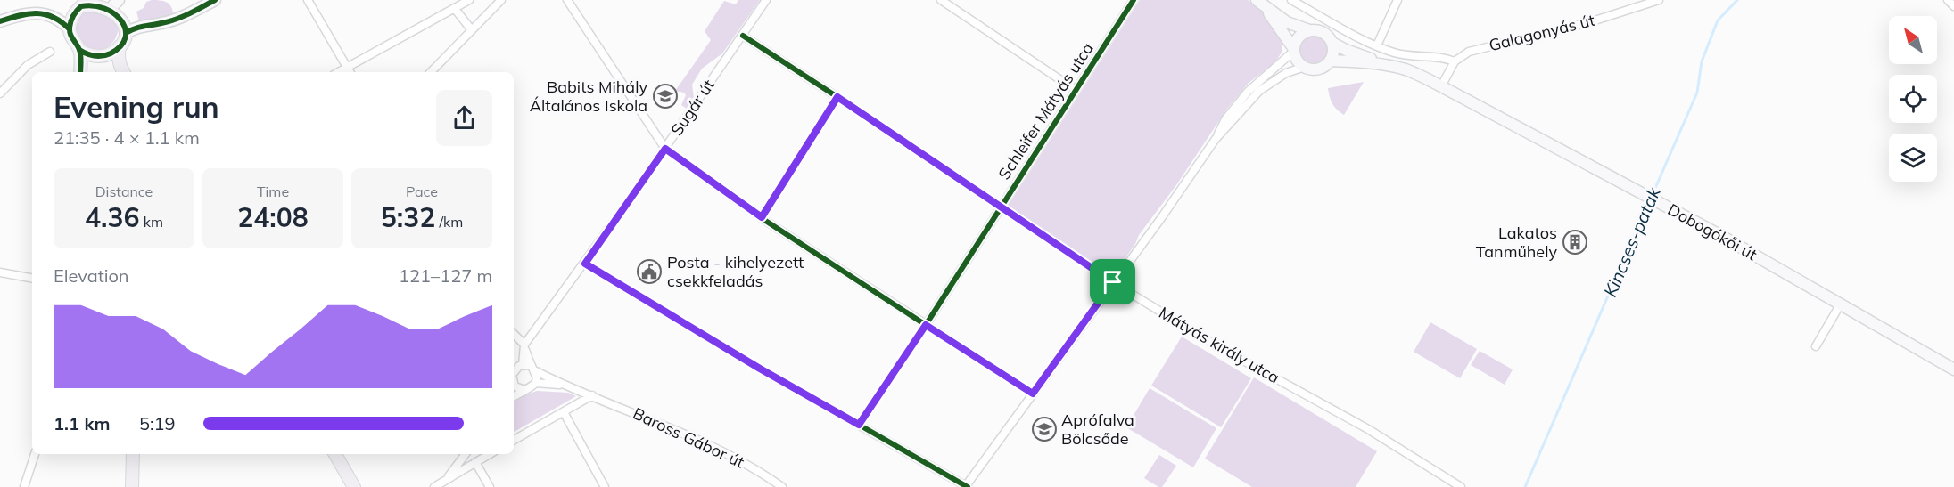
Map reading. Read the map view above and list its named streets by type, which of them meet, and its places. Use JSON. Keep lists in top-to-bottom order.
{
  "streets": {
    "main road": ["Dobogókői út"],
    "street": [
      "Galagonyás út",
      "Sugár út",
      "Schleifer Mátyás utca",
      "Mátyás király utca",
      "Baross Gábor út"
    ]
  },
  "crossings": [
    ["Sugár út", "Mátyás király utca"],
    ["Schleifer Mátyás utca", "Mátyás király utca"]
  ],
  "water": ["Kincses-patak"],
  "places": {
    "school or university": ["Babits Mihály Általános Iskola", "Aprófalva Bölcsőde"],
    "building": ["Lakatos Tanműhely"],
    "public building": ["Posta - kihelyezett csekkfeladás"]
  },
  "north": "top left",
  "page": {
    "heading": ["Evening run", "21:35 · 4 × 1.1 km"],
    "stats": [
      ["Distance", "4.36 km"],
      ["Time", "24:08"],
      ["Pace", "5:32 /km"]
    ],
    "chart": ["Elevation", "121–127 m"],
    "list": [
      {
        "name": "1.1 km",
        "note": "5:19"
      }
    ]
  }
}
